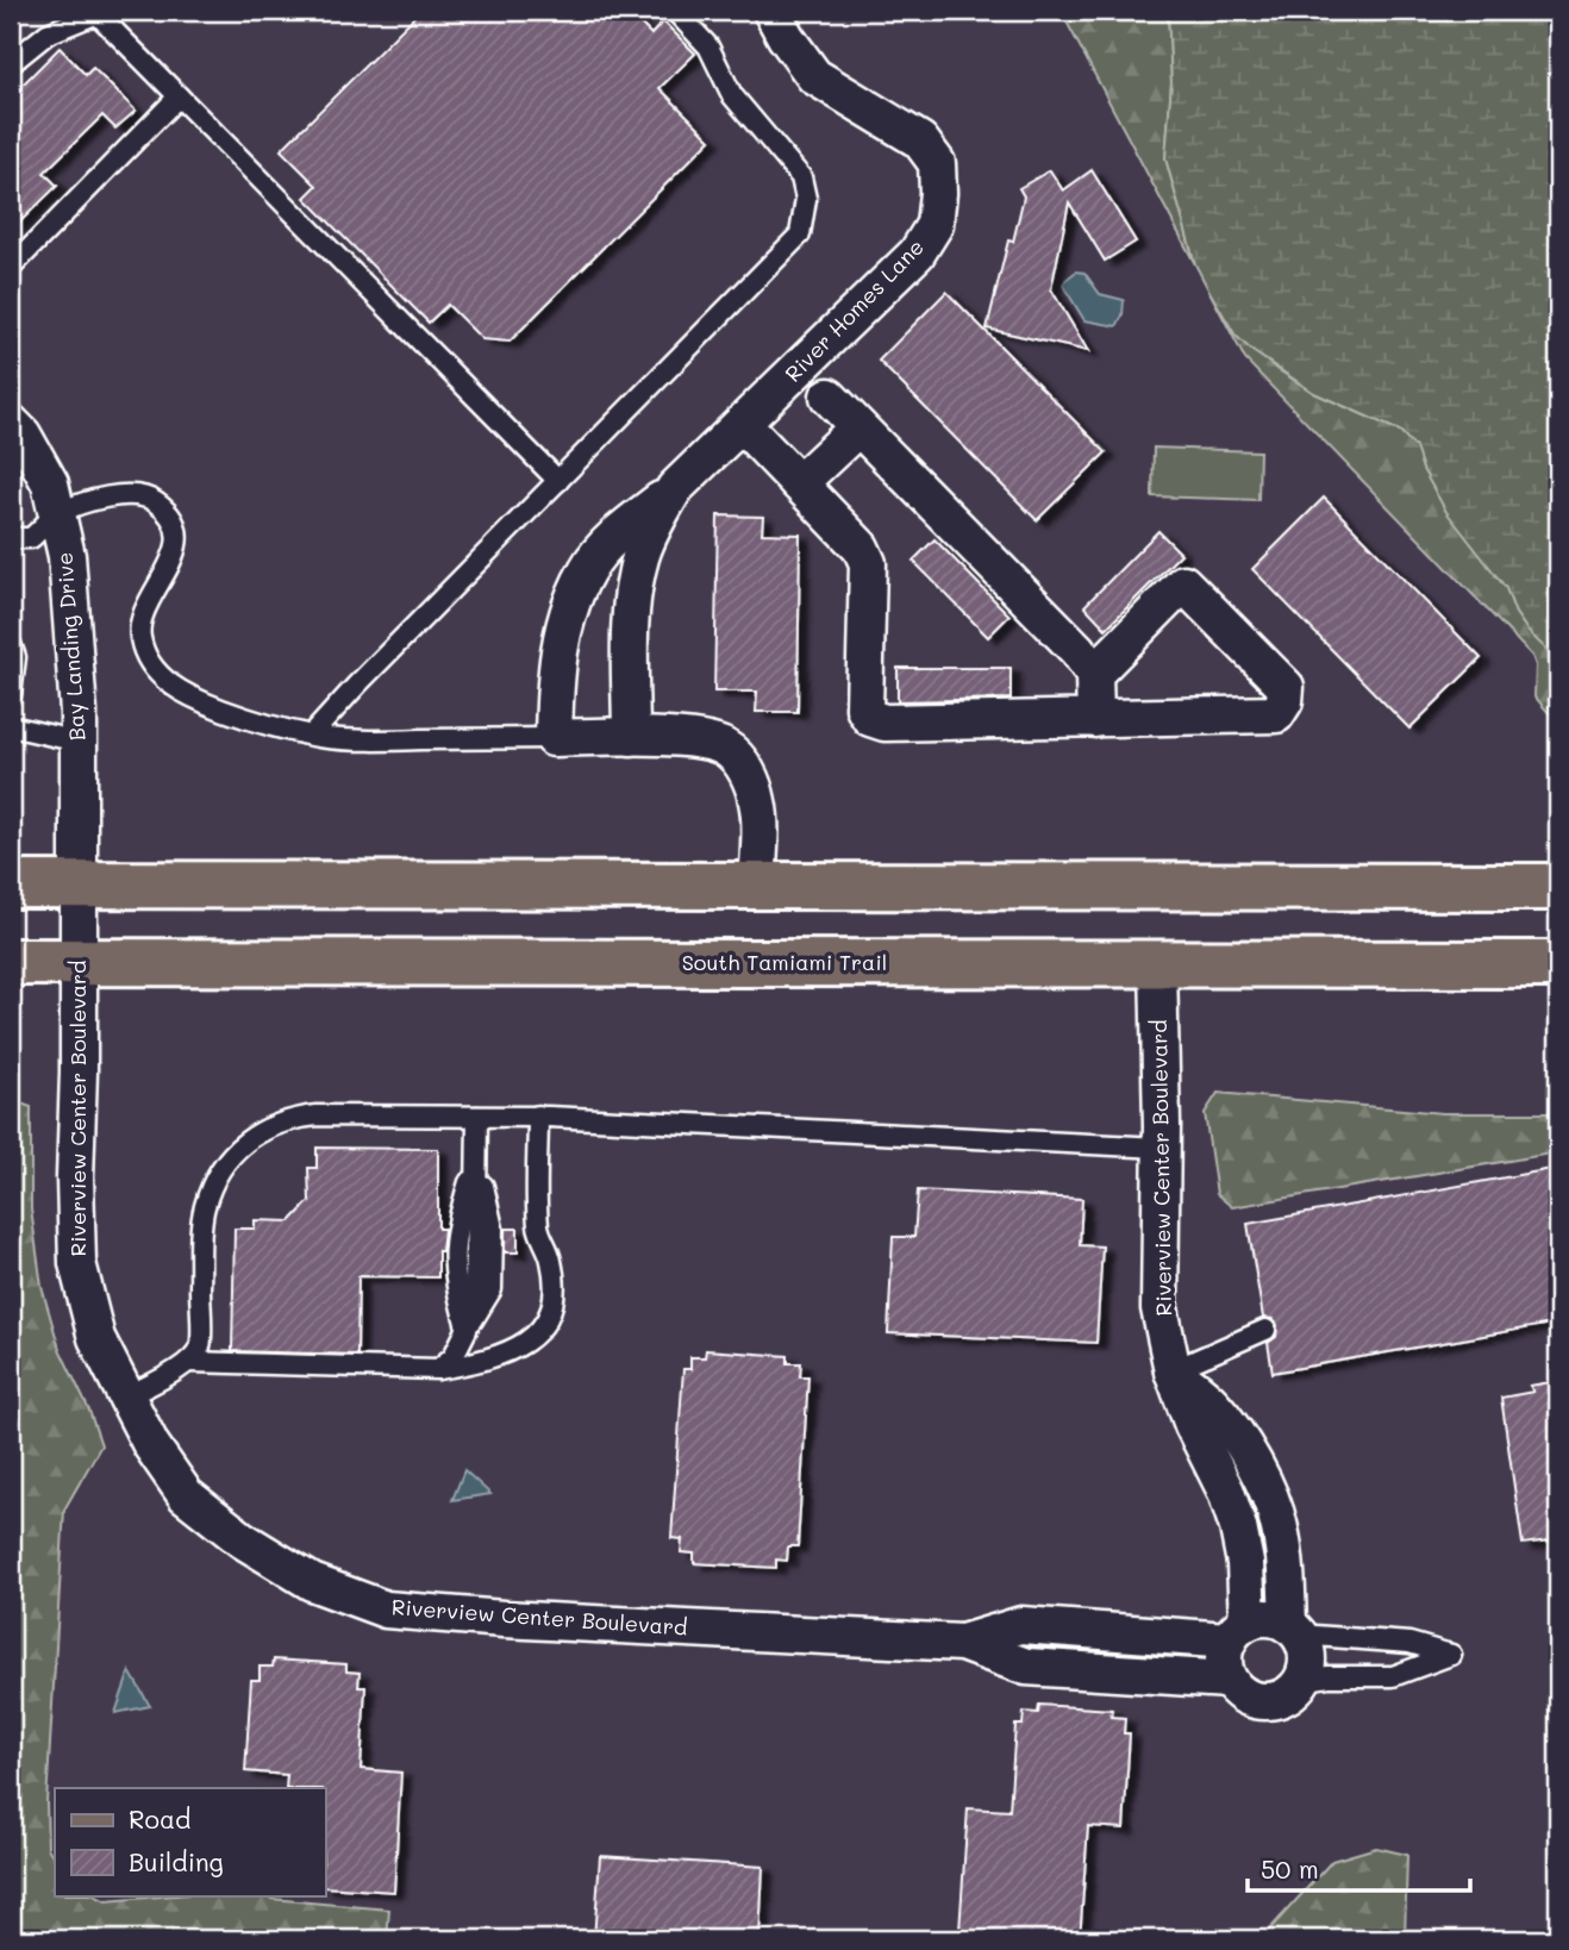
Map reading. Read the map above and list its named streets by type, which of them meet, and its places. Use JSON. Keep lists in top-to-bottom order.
{
  "streets": {
    "main road": ["South Tamiami Trail"],
    "street": ["River Homes Lane", "Bay Landing Drive", "Riverview Center Boulevard"]
  },
  "crossings": [
    ["Bay Landing Drive", "Riverview Center Boulevard"],
    ["South Tamiami Trail", "Riverview Center Boulevard"]
  ],
  "legend": ["Road", "Building"],
  "scale_bar": "50 m"
}
